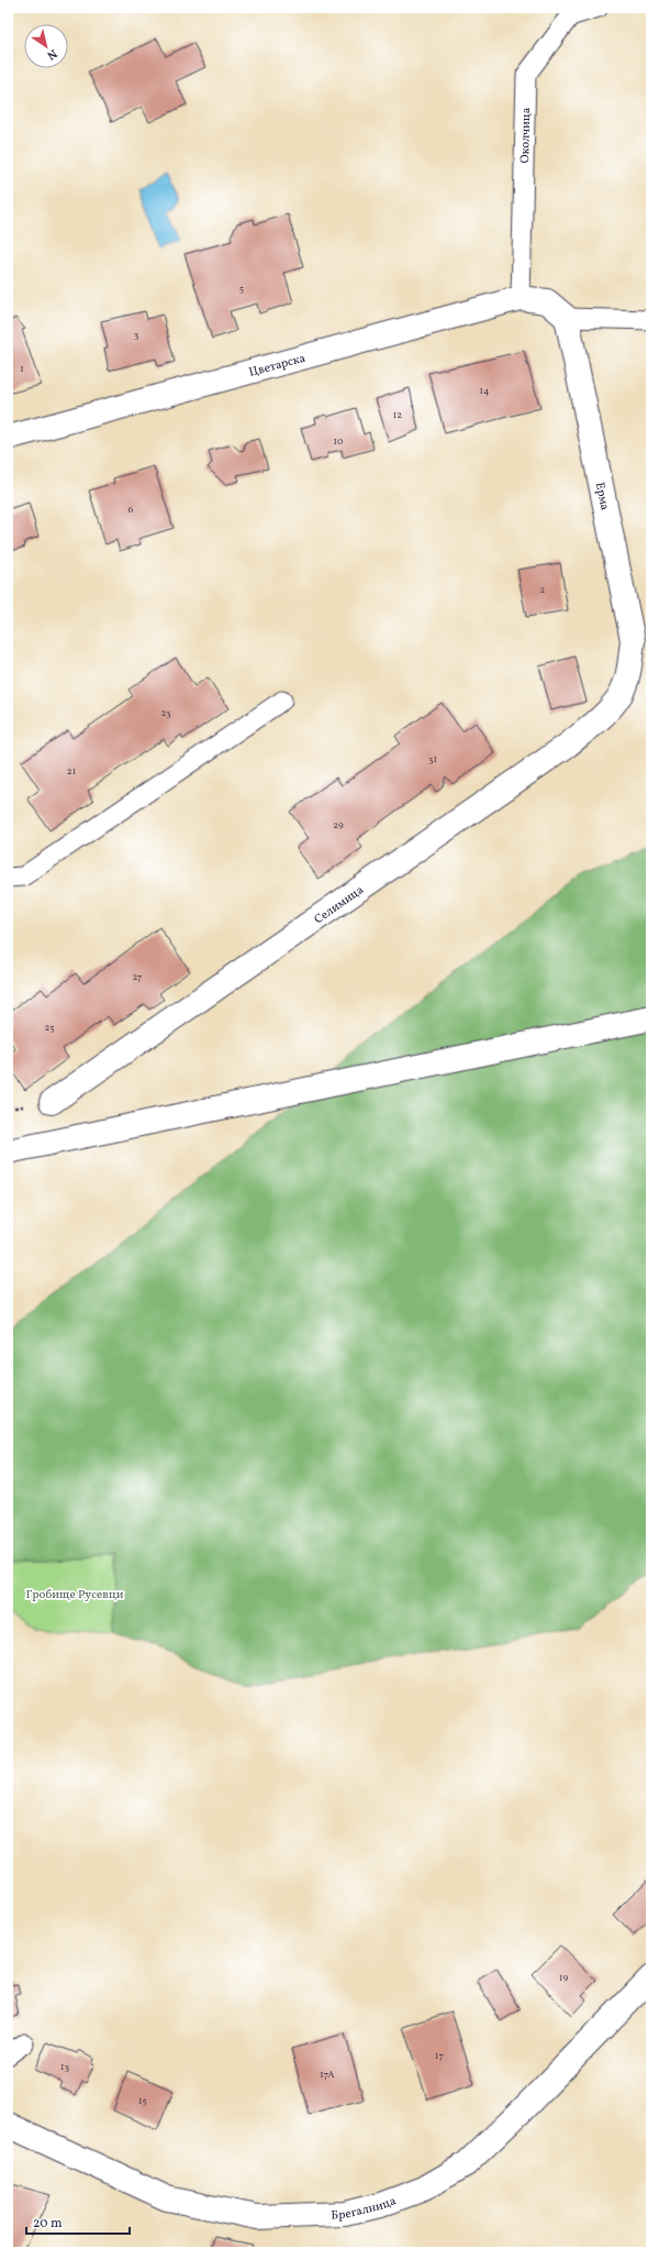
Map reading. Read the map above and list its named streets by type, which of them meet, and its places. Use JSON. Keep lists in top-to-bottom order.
{
  "streets": {
    "street": [
      "Цветарска",
      "Ерма",
      "Селимица",
      "Брегалница"
    ],
    "lane": ["Околчица"]
  },
  "crossings": [
    ["Околчица", "Цветарска"],
    ["Цветарска", "Ерма"],
    ["Ерма", "Селимица"]
  ],
  "parks": ["Гробище Русевци"],
  "house_numbers": [
    "5",
    "3",
    "1",
    "14",
    "12",
    "10",
    "6",
    "2",
    "23",
    "31",
    "21",
    "29",
    "27",
    "25",
    "19",
    "17",
    "13",
    "17А",
    "15"
  ],
  "scale_bar": "20 m",
  "north": "bottom right"
}
